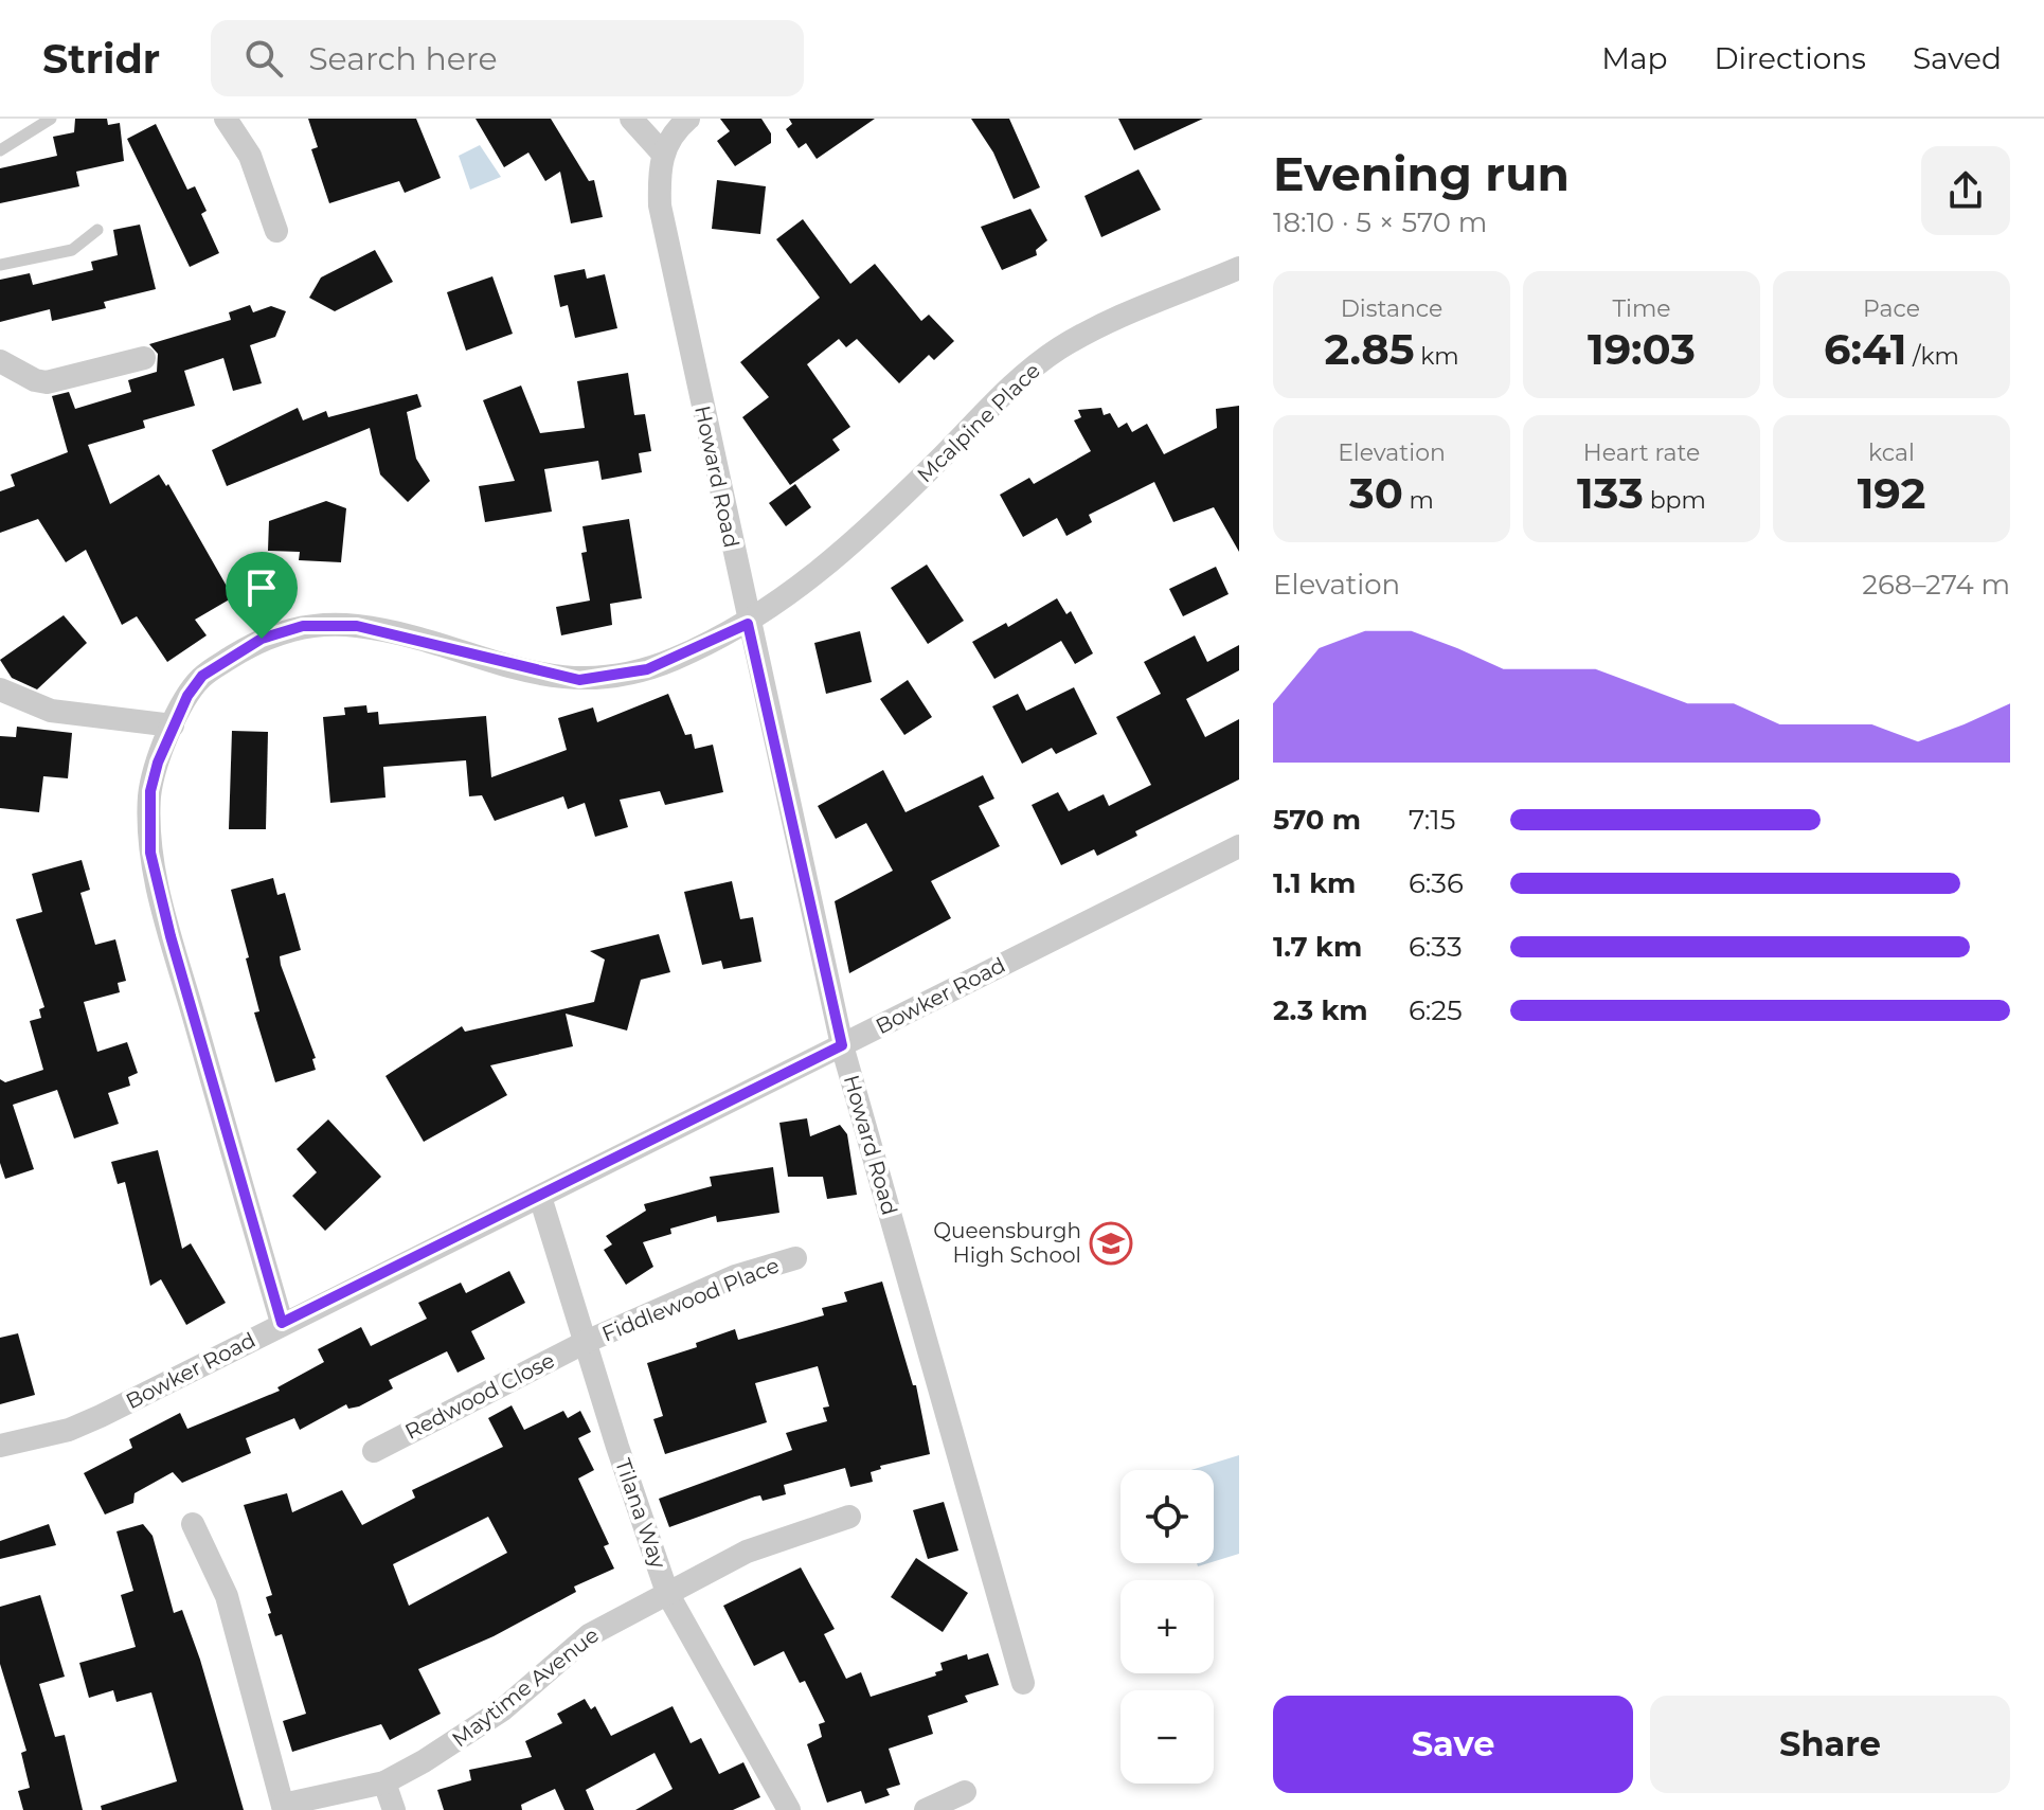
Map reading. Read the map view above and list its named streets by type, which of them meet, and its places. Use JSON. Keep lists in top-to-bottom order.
{
  "streets": {
    "street": [
      "Mcalpine Place",
      "Howard Road",
      "Bowker Road",
      "Fiddlewood Place",
      "Redwood Close",
      "Tilana Way",
      "Maytime Avenue"
    ]
  },
  "crossings": [
    ["Mcalpine Place", "Howard Road"],
    ["Mcalpine Place", "Bowker Road"],
    ["Howard Road", "Bowker Road"],
    ["Bowker Road", "Tilana Way"],
    ["Fiddlewood Place", "Redwood Close"],
    ["Fiddlewood Place", "Tilana Way"],
    ["Redwood Close", "Tilana Way"],
    ["Tilana Way", "Maytime Avenue"]
  ],
  "places": {
    "school or university": ["Queensburgh High School"]
  },
  "page": {
    "header": "Stridr",
    "search": "Search here",
    "nav": ["Map", "Directions", "Saved"],
    "heading": ["Evening run", "18:10 · 5 × 570 m"],
    "stats": [
      ["Distance", "2.85 km"],
      ["Time", "19:03"],
      ["Pace", "6:41 /km"],
      ["Elevation", "30 m"],
      ["Heart rate", "133 bpm"],
      ["kcal", "192"]
    ],
    "chart": ["Elevation", "268–274 m"],
    "list": [
      {
        "name": "570 m",
        "note": "7:15"
      },
      {
        "name": "1.1 km",
        "note": "6:36"
      },
      {
        "name": "1.7 km",
        "note": "6:33"
      },
      {
        "name": "2.3 km",
        "note": "6:25"
      }
    ],
    "map_buttons": ["+", "−"],
    "buttons": ["Save", "Share"]
  }
}
